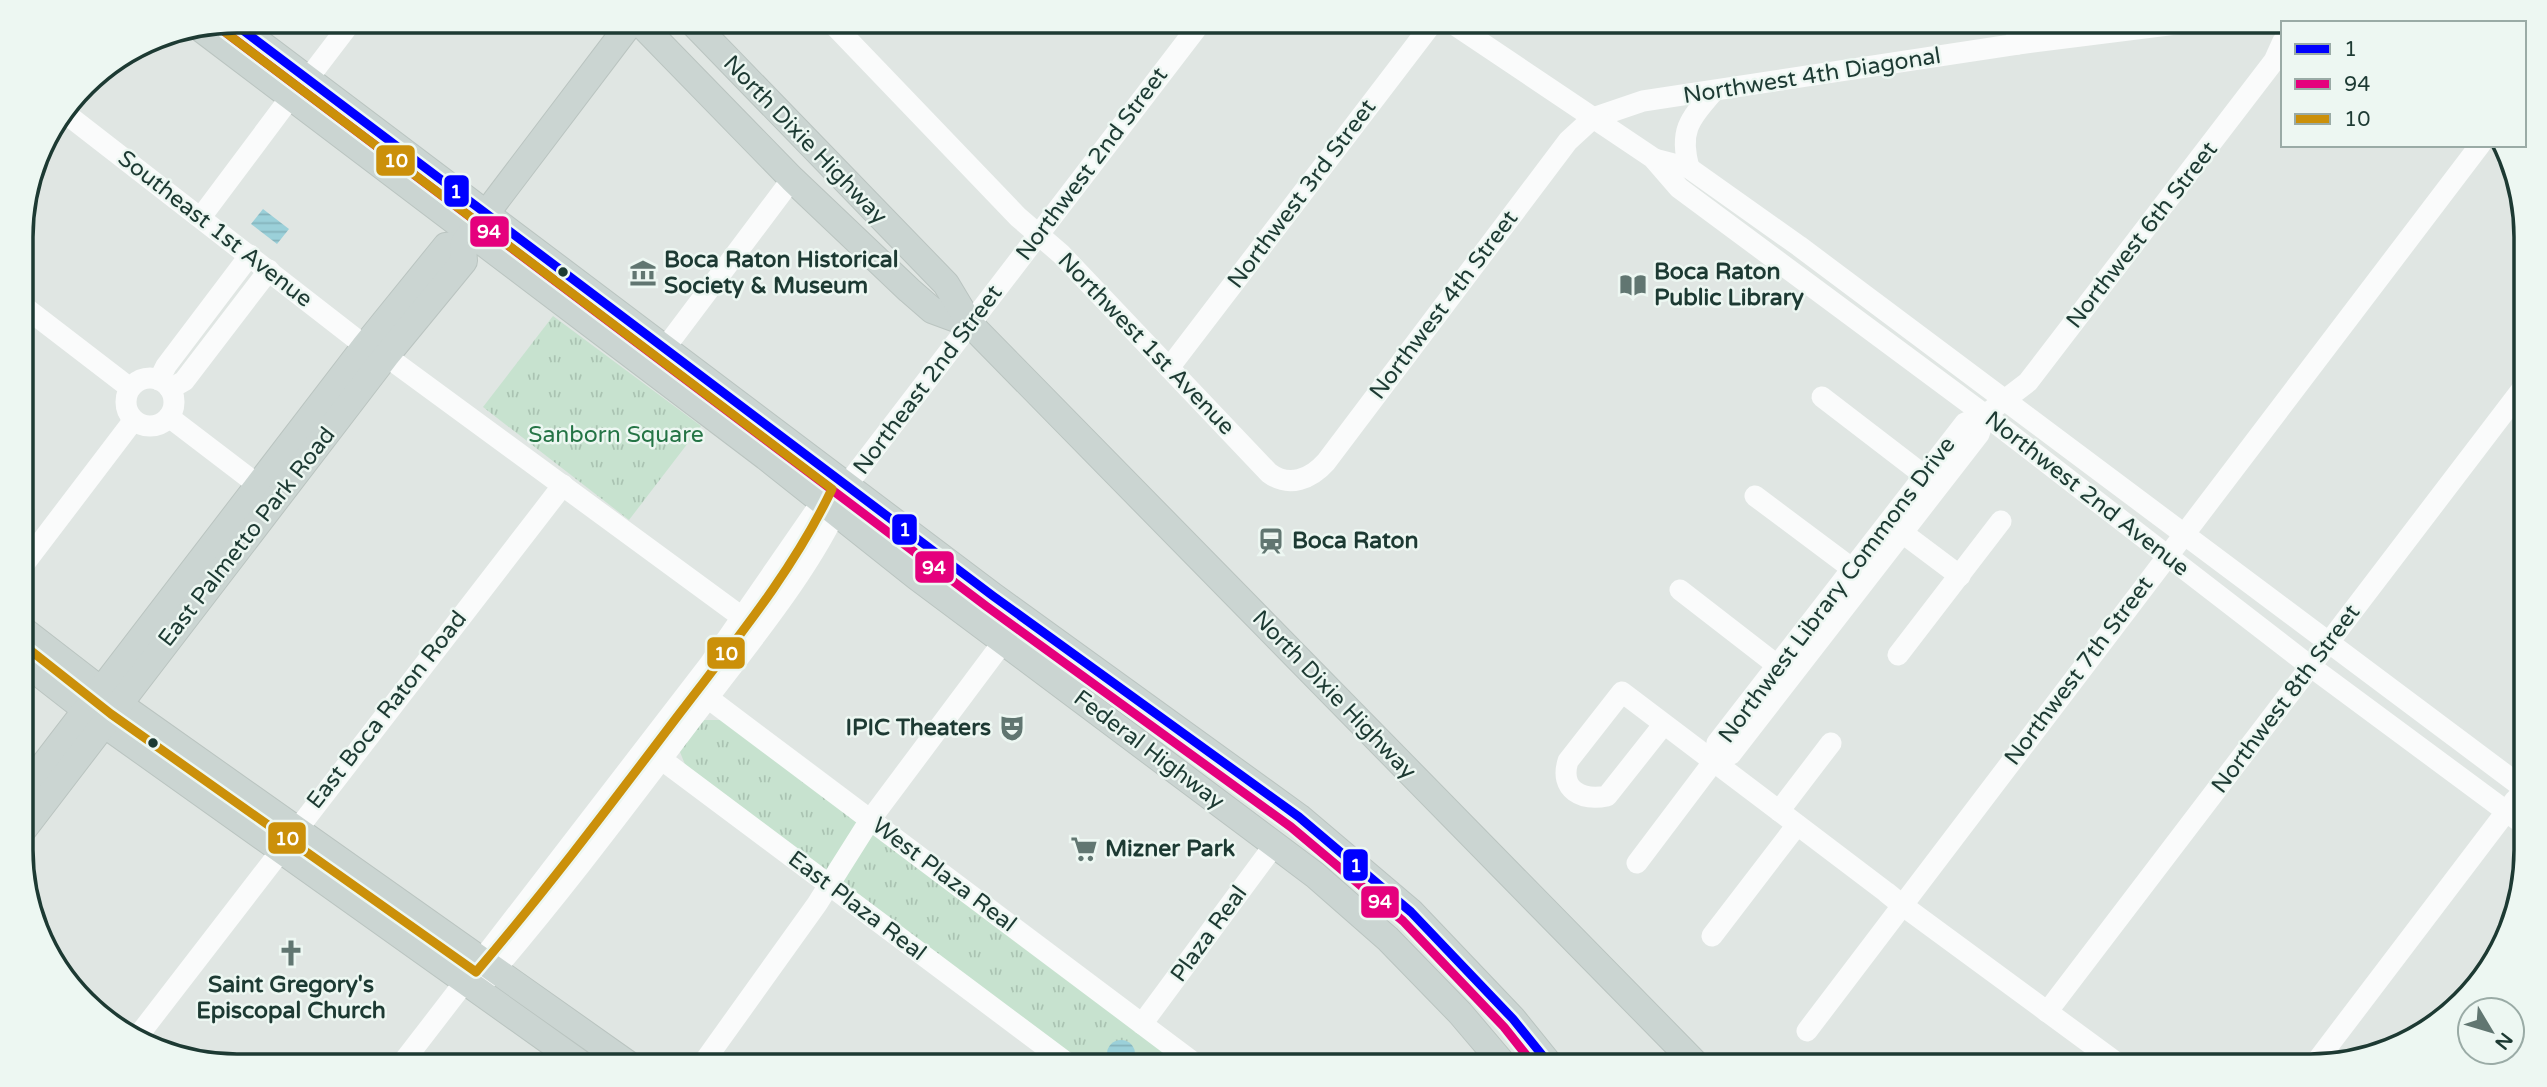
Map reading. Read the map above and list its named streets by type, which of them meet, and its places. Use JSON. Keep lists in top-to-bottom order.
{
  "streets": {
    "main road": ["North Dixie Highway", "East Palmetto Park Road", "Federal Highway"],
    "street": [
      "Northwest 4th Diagonal",
      "Northwest 2nd Street",
      "Northwest 3rd Street",
      "Southeast 1st Avenue",
      "Northwest 6th Street",
      "Northwest 4th Street",
      "Northwest 1st Avenue",
      "Northeast 2nd Street",
      "Northwest 2nd Avenue",
      "Northwest Library Commons Drive",
      "Northwest 7th Street",
      "Northwest 8th Street",
      "East Boca Raton Road",
      "West Plaza Real",
      "East Plaza Real",
      "Plaza Real"
    ]
  },
  "crossings": [
    ["Northwest 4th Diagonal", "Northwest 4th Street"],
    ["Northwest 4th Diagonal", "Northwest 2nd Avenue"],
    ["North Dixie Highway", "Northeast 2nd Street"],
    ["Northwest 2nd Street", "Northwest 1st Avenue"],
    ["Northwest 2nd Street", "Northeast 2nd Street"],
    ["Northwest 3rd Street", "Northwest 1st Avenue"],
    ["Southeast 1st Avenue", "Northeast 2nd Street"],
    ["Southeast 1st Avenue", "East Palmetto Park Road"],
    ["Southeast 1st Avenue", "East Boca Raton Road"],
    ["Northwest 6th Street", "Northwest 2nd Avenue"],
    ["Northwest 6th Street", "Northwest Library Commons Drive"],
    ["Northwest 4th Street", "Northwest 1st Avenue"],
    ["Northwest 4th Street", "Northwest 2nd Avenue"],
    ["Northeast 2nd Street", "Federal Highway"],
    ["Northeast 2nd Street", "West Plaza Real"],
    ["Northeast 2nd Street", "East Plaza Real"],
    ["Northwest 2nd Avenue", "Northwest Library Commons Drive"],
    ["Northwest 2nd Avenue", "Northwest 7th Street"],
    ["Northwest 2nd Avenue", "Northwest 8th Street"],
    ["East Palmetto Park Road", "Federal Highway"],
    ["Federal Highway", "Plaza Real"],
    ["West Plaza Real", "Plaza Real"]
  ],
  "parks": ["Sanborn Square"],
  "places": {
    "museum": ["Boca Raton Historical Society & Museum"],
    "library": ["Boca Raton Public Library"],
    "station": ["Boca Raton"],
    "theatre": ["IPIC Theaters"],
    "supermarket": ["Mizner Park"],
    "church": ["Saint Gregory's Episcopal Church"]
  },
  "lines": ["transit line 1", "transit line 10", "transit line 94"],
  "legend": ["1", "94", "10"],
  "north": "bottom right"
}
